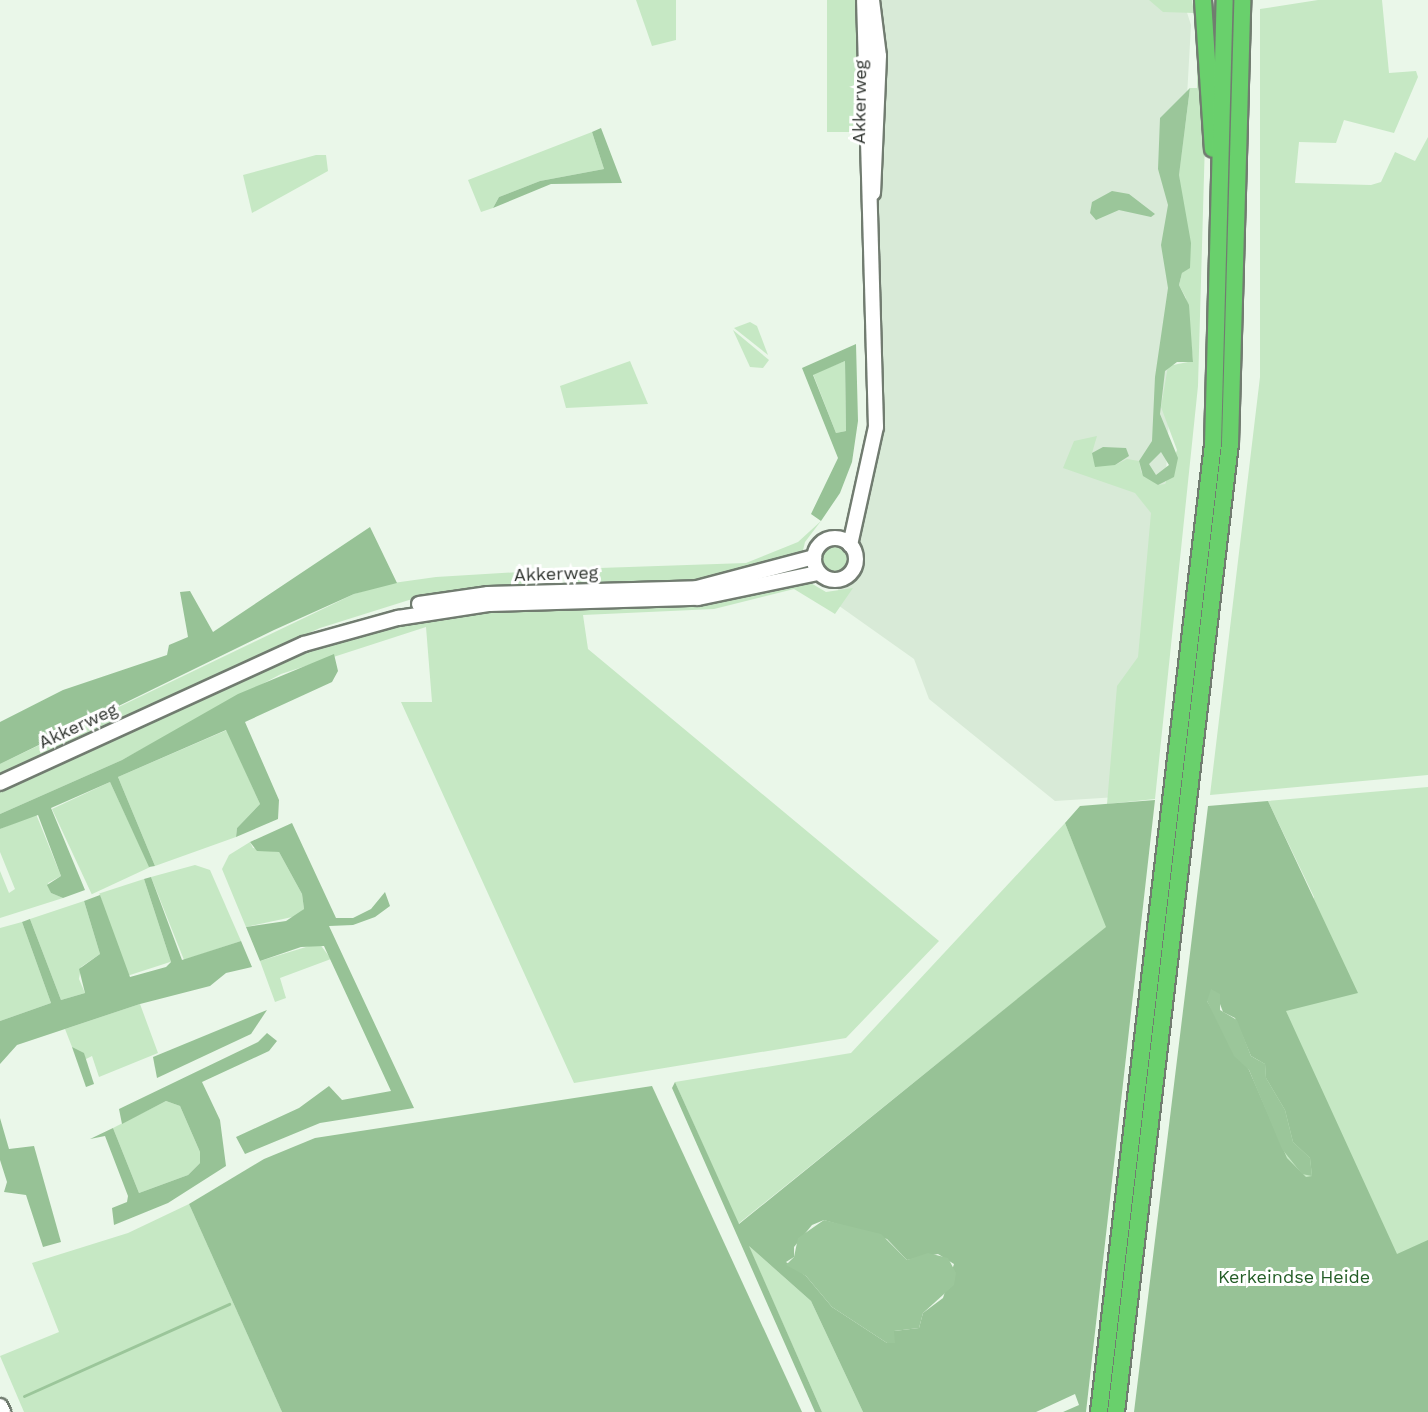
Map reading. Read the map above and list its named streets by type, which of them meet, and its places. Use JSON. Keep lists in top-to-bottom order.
{
  "streets": {
    "main road": ["Akkerweg"]
  },
  "parks": ["Kerkeindse Heide"]
}
